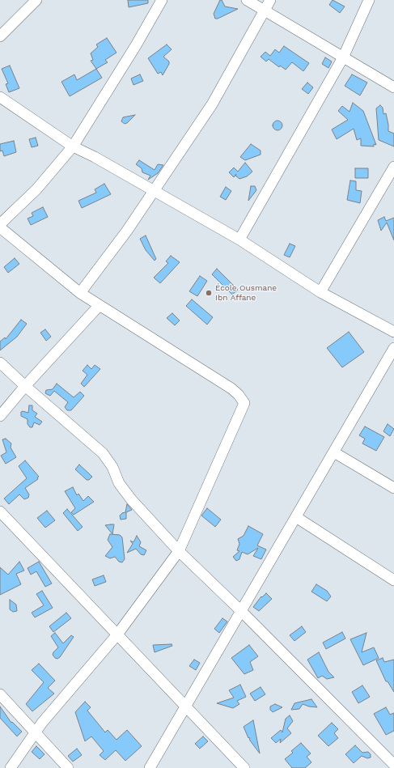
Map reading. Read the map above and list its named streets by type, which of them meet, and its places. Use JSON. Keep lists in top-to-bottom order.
{
  "places": ["École Ousmane Ibn Affane"]
}
